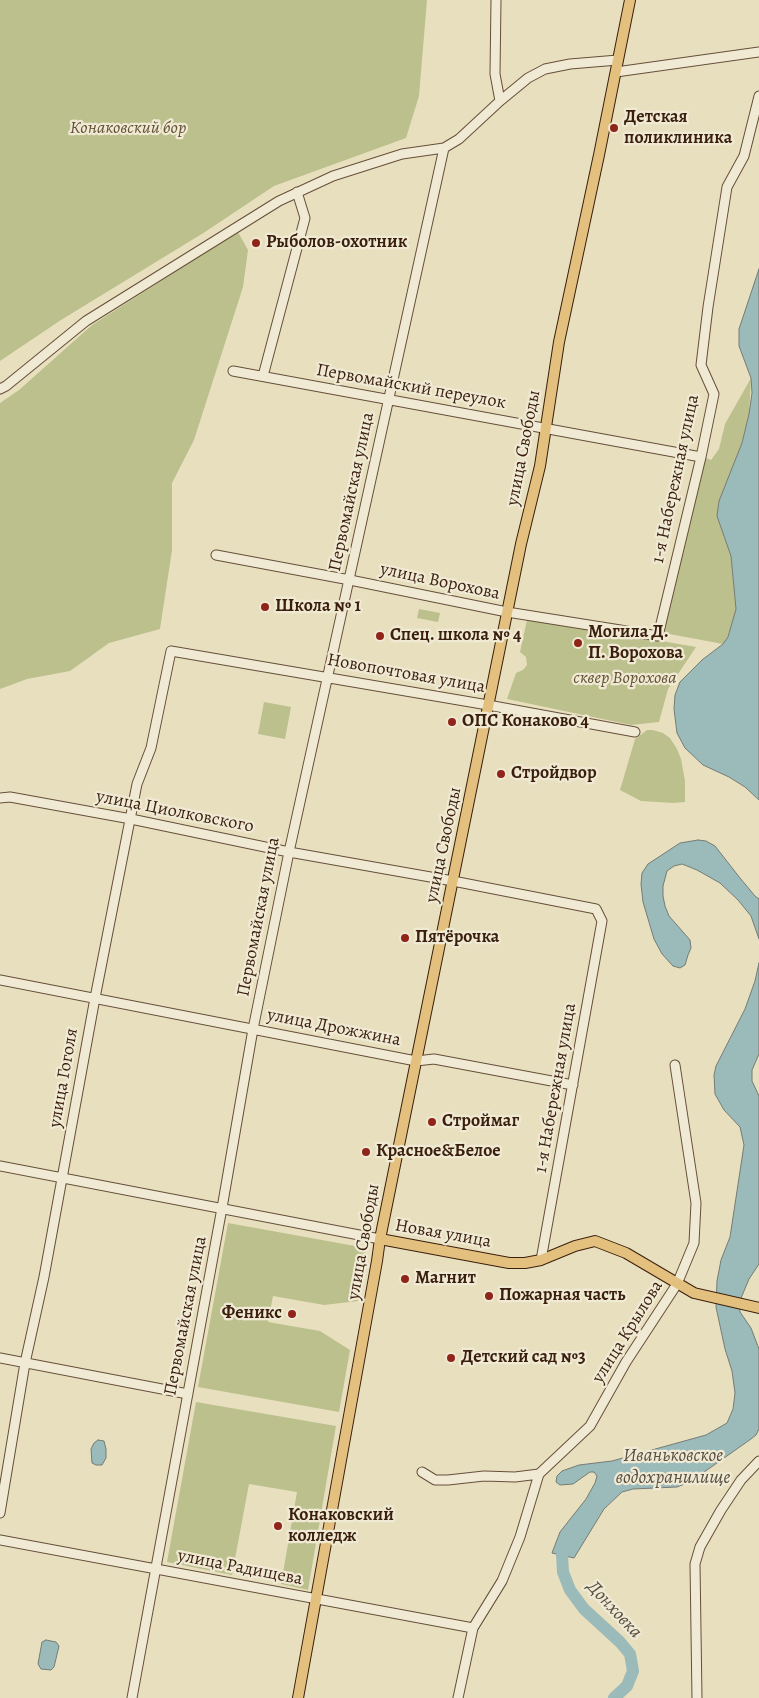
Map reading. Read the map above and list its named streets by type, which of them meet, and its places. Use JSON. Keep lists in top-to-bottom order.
{
  "streets": {
    "main road": ["улица Свободы", "Новая улица"],
    "street": [
      "Первомайский переулок",
      "1-я Набережная улица",
      "Первомайская улица",
      "улица Ворохова",
      "Новопочтовая улица",
      "улица Циолковского",
      "улица Дрожжина",
      "улица Гоголя",
      "улица Крылова",
      "улица Радищева"
    ]
  },
  "crossings": [
    ["Первомайский переулок", "улица Свободы"],
    ["Первомайский переулок", "1-я Набережная улица"],
    ["Первомайский переулок", "Первомайская улица"],
    ["улица Свободы", "улица Ворохова"],
    ["улица Свободы", "Новопочтовая улица"],
    ["улица Свободы", "улица Циолковского"],
    ["улица Свободы", "улица Дрожжина"],
    ["улица Свободы", "Новая улица"],
    ["улица Свободы", "улица Радищева"],
    ["1-я Набережная улица", "улица Ворохова"],
    ["1-я Набережная улица", "улица Циолковского"],
    ["1-я Набережная улица", "улица Дрожжина"],
    ["1-я Набережная улица", "Новая улица"],
    ["Первомайская улица", "улица Ворохова"],
    ["Первомайская улица", "Новопочтовая улица"],
    ["Первомайская улица", "улица Циолковского"],
    ["Первомайская улица", "улица Дрожжина"],
    ["Первомайская улица", "Новая улица"],
    ["Первомайская улица", "улица Радищева"],
    ["Новопочтовая улица", "улица Гоголя"],
    ["улица Циолковского", "улица Гоголя"],
    ["улица Дрожжина", "улица Гоголя"],
    ["улица Гоголя", "Новая улица"],
    ["Новая улица", "улица Крылова"]
  ],
  "water": ["Иваньковское водохранилище", "Донховка"],
  "parks": ["Конаковский бор", "сквер Ворохова"],
  "places": [
    "Детская поликлиника",
    "Рыболов-охотник",
    "Школа № 1",
    "Спец. школа № 4",
    "Могила Д. П. Ворохова",
    "ОПС Конаково 4",
    "Стройдвор",
    "Пятёрочка",
    "Строймаг",
    "Красное&Белое",
    "Магнит",
    "Пожарная часть",
    "Феникс",
    "Детский сад №3",
    "Конаковский колледж"
  ]
}
